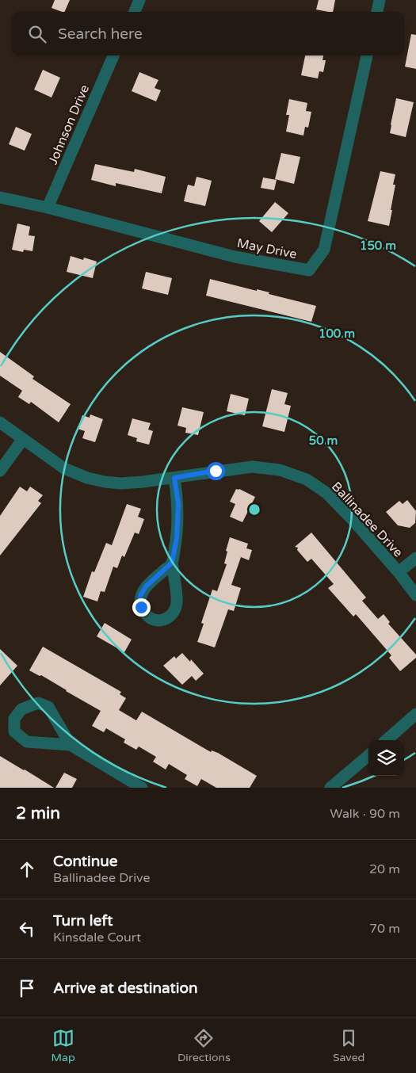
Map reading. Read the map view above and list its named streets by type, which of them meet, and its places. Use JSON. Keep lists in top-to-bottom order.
{
  "streets": {
    "street": ["Johnson Drive", "May Drive", "Ballinadee Drive"]
  },
  "crossings": [
    ["Johnson Drive", "May Drive"]
  ],
  "page": {
    "search": "Search here",
    "heading": ["2 min", "Walk · 90 m"],
    "list": [
      ["Continue", "Ballinadee Drive", "20 m"],
      ["Turn left", "Kinsdale Court", "70 m"],
      "Arrive at destination"
    ],
    "nav": ["Map", "Directions", "Saved"]
  },
  "rings": ["150 m", "100 m", "50 m"]
}
